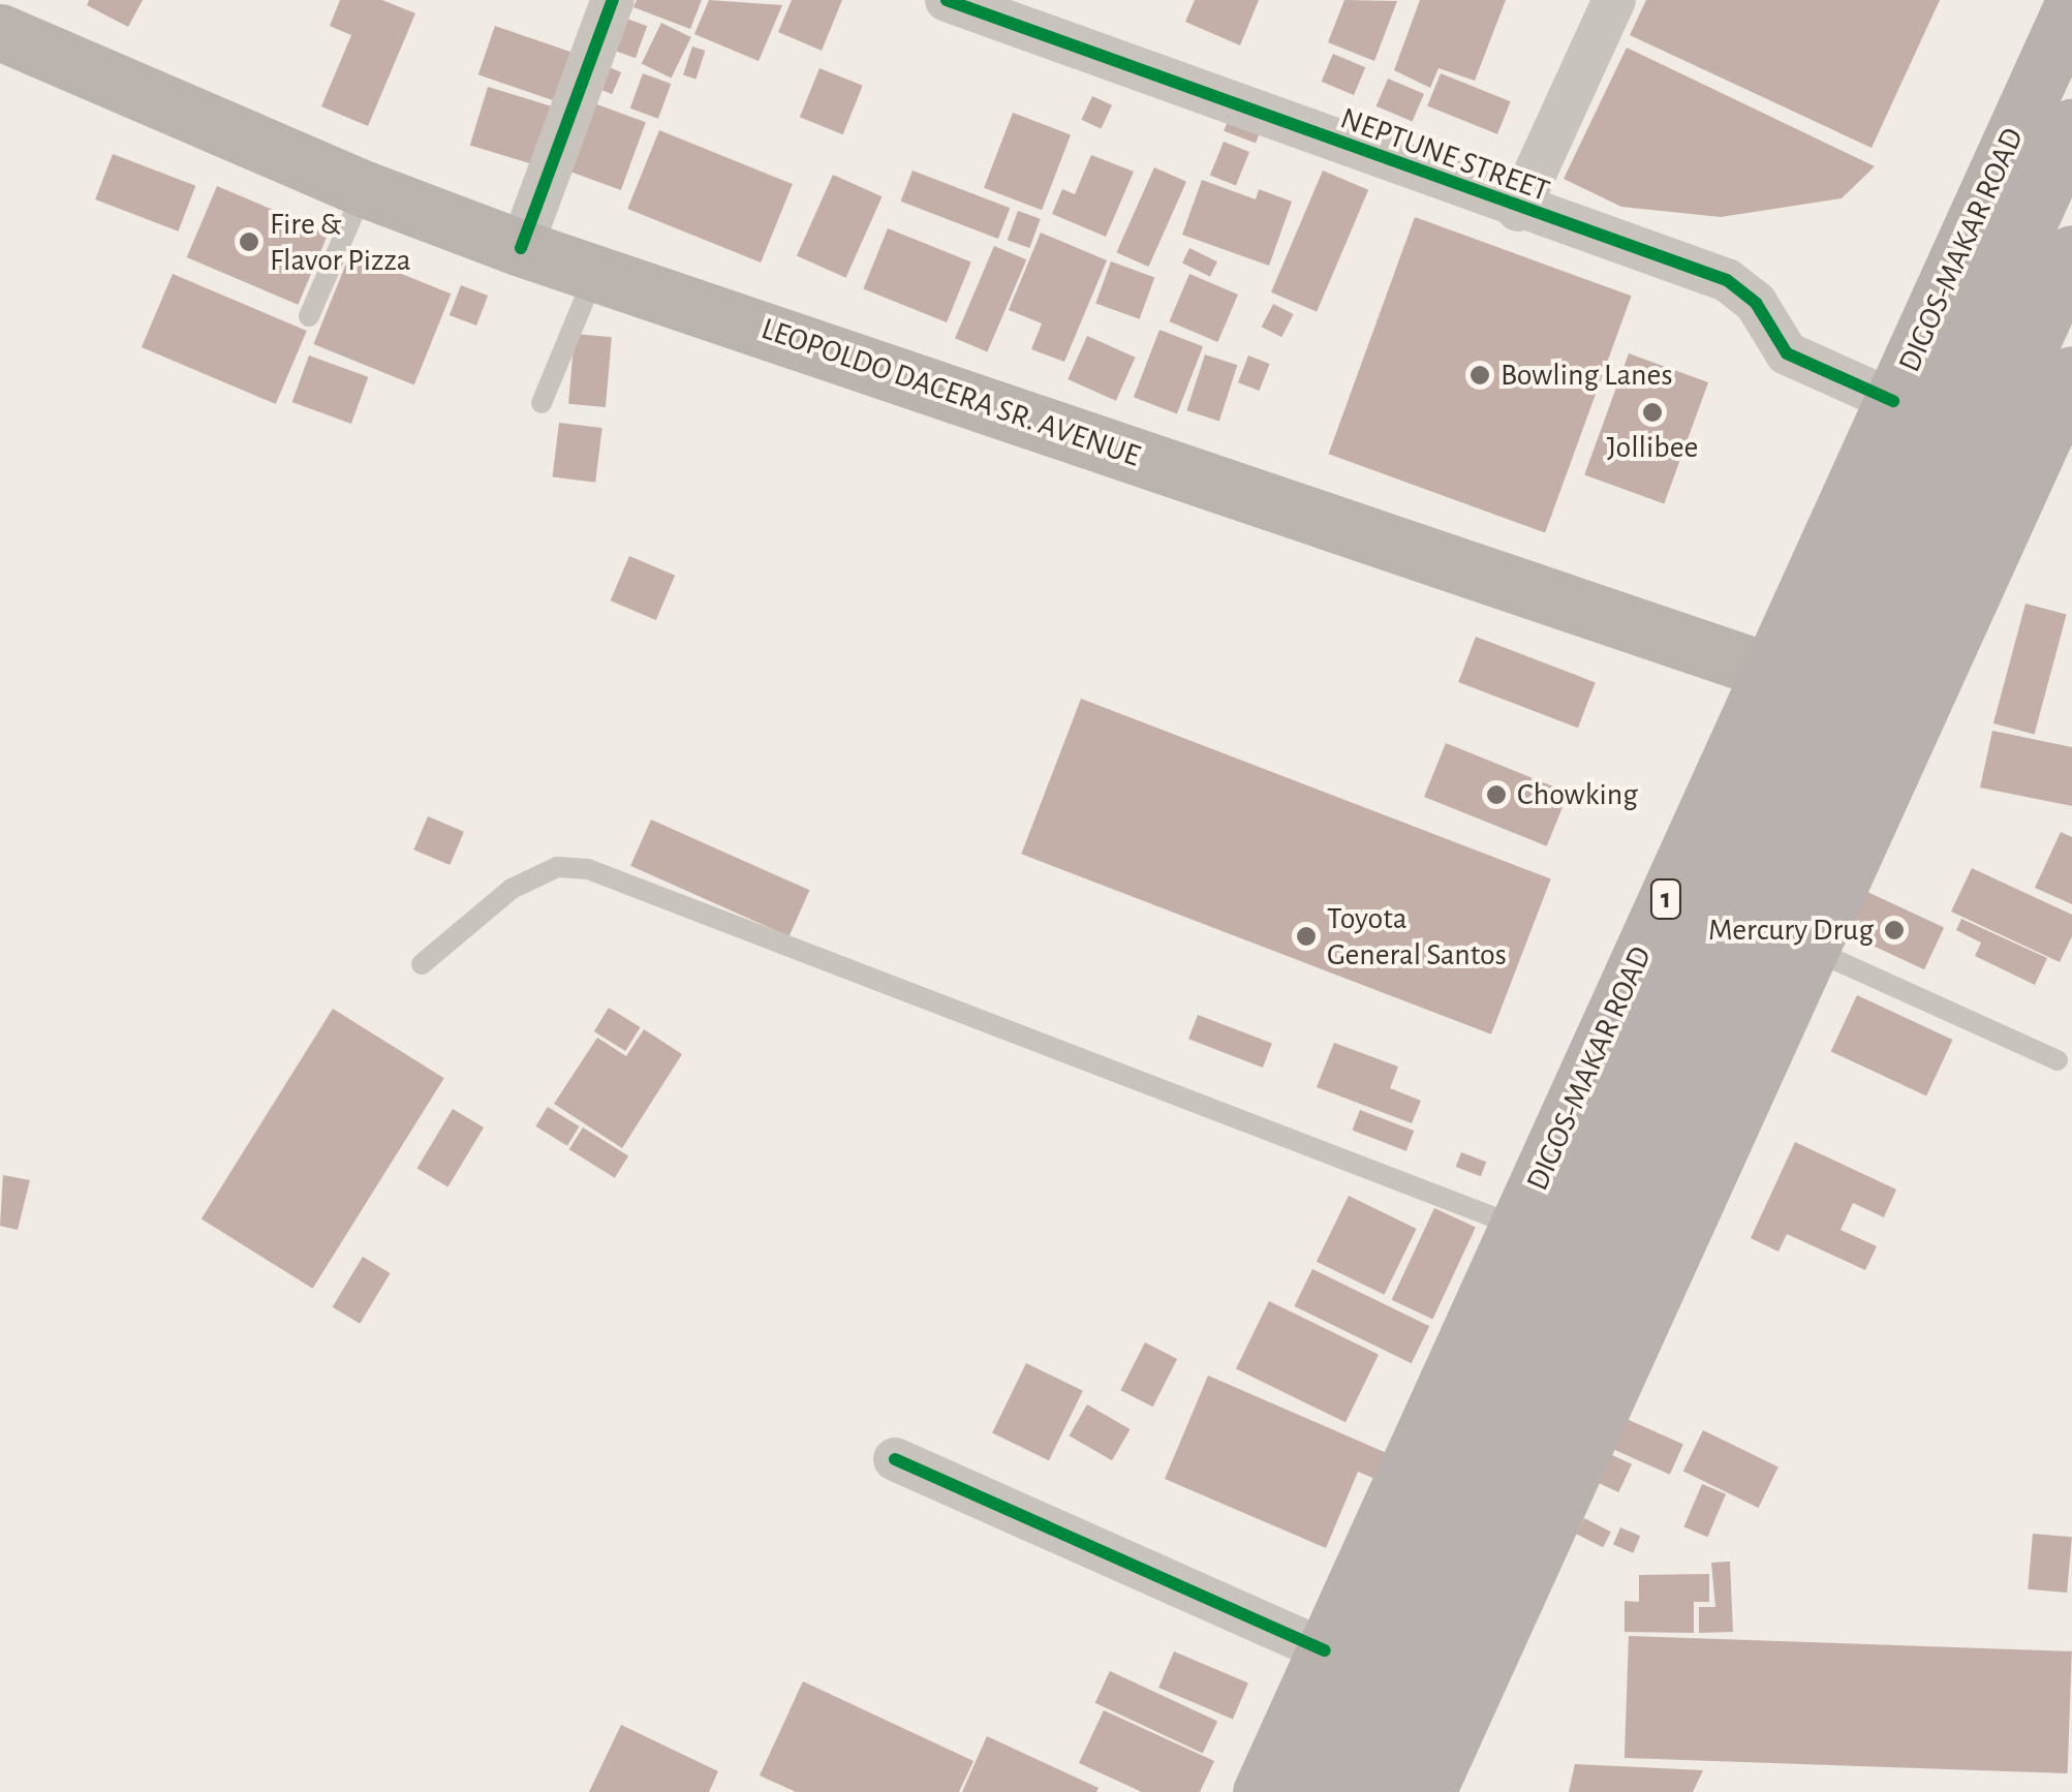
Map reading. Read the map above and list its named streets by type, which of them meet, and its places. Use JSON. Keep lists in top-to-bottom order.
{
  "streets": {
    "main road": ["DIGOS-MAKAR ROAD", "LEOPOLDO DACERA SR. AVENUE", "1"],
    "street": ["NEPTUNE STREET"]
  },
  "crossings": [
    ["NEPTUNE STREET", "DIGOS-MAKAR ROAD"],
    ["DIGOS-MAKAR ROAD", "LEOPOLDO DACERA SR. AVENUE"]
  ],
  "places": [
    "Fire & Flavor Pizza",
    "Bowling Lanes",
    "Jollibee",
    "Chowking",
    "Mercury Drug",
    "Toyota General Santos"
  ]
}
